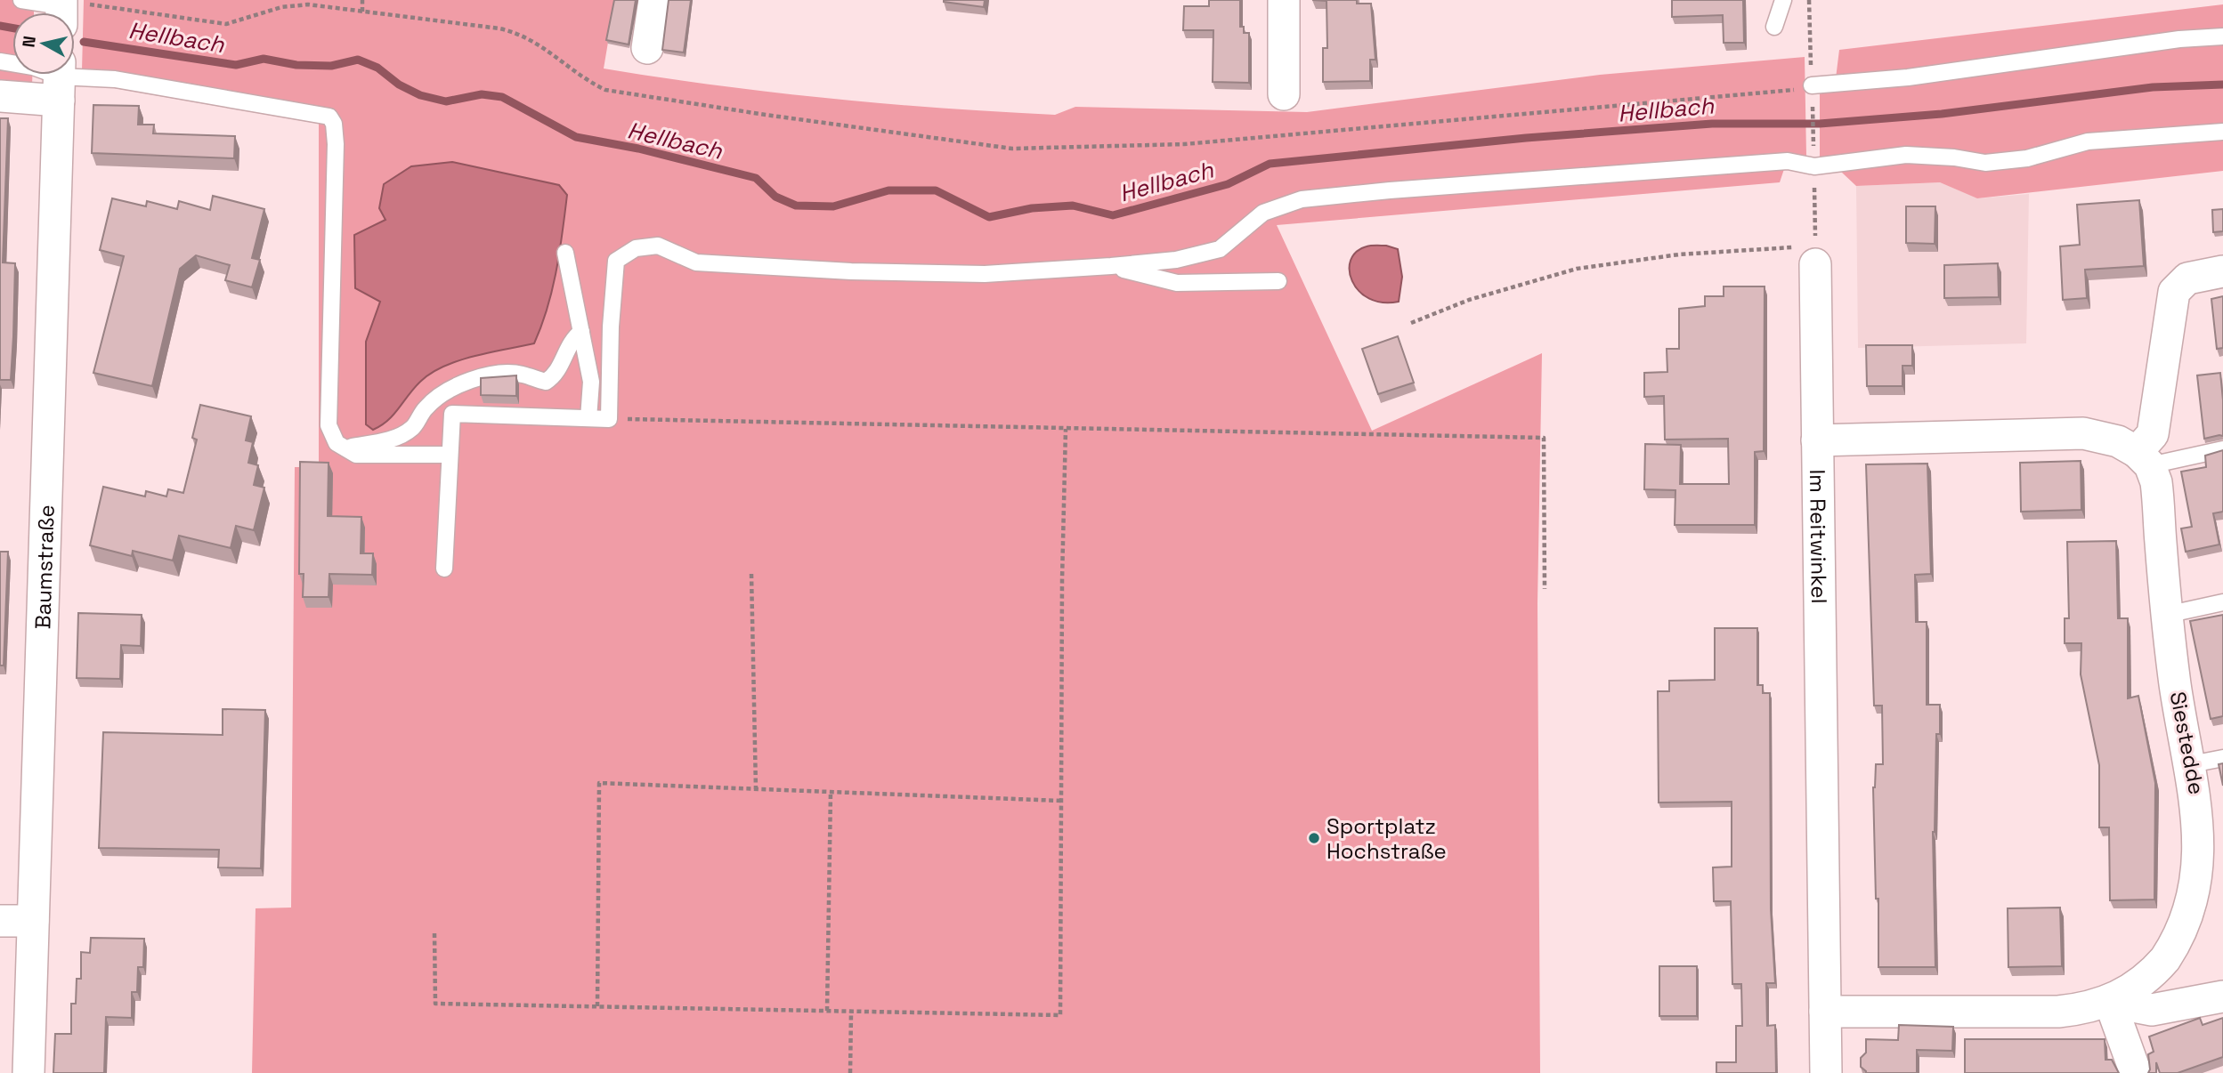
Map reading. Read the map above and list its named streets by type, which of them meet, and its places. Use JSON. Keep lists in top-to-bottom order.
{
  "streets": {
    "street": ["Im Reitwinkel", "Baumstraße", "Siestedde"]
  },
  "crossings": [
    ["Im Reitwinkel", "Siestedde"]
  ],
  "water": ["Hellbach"],
  "places": ["Sportplatz Hochstraße"],
  "north": "left"
}
